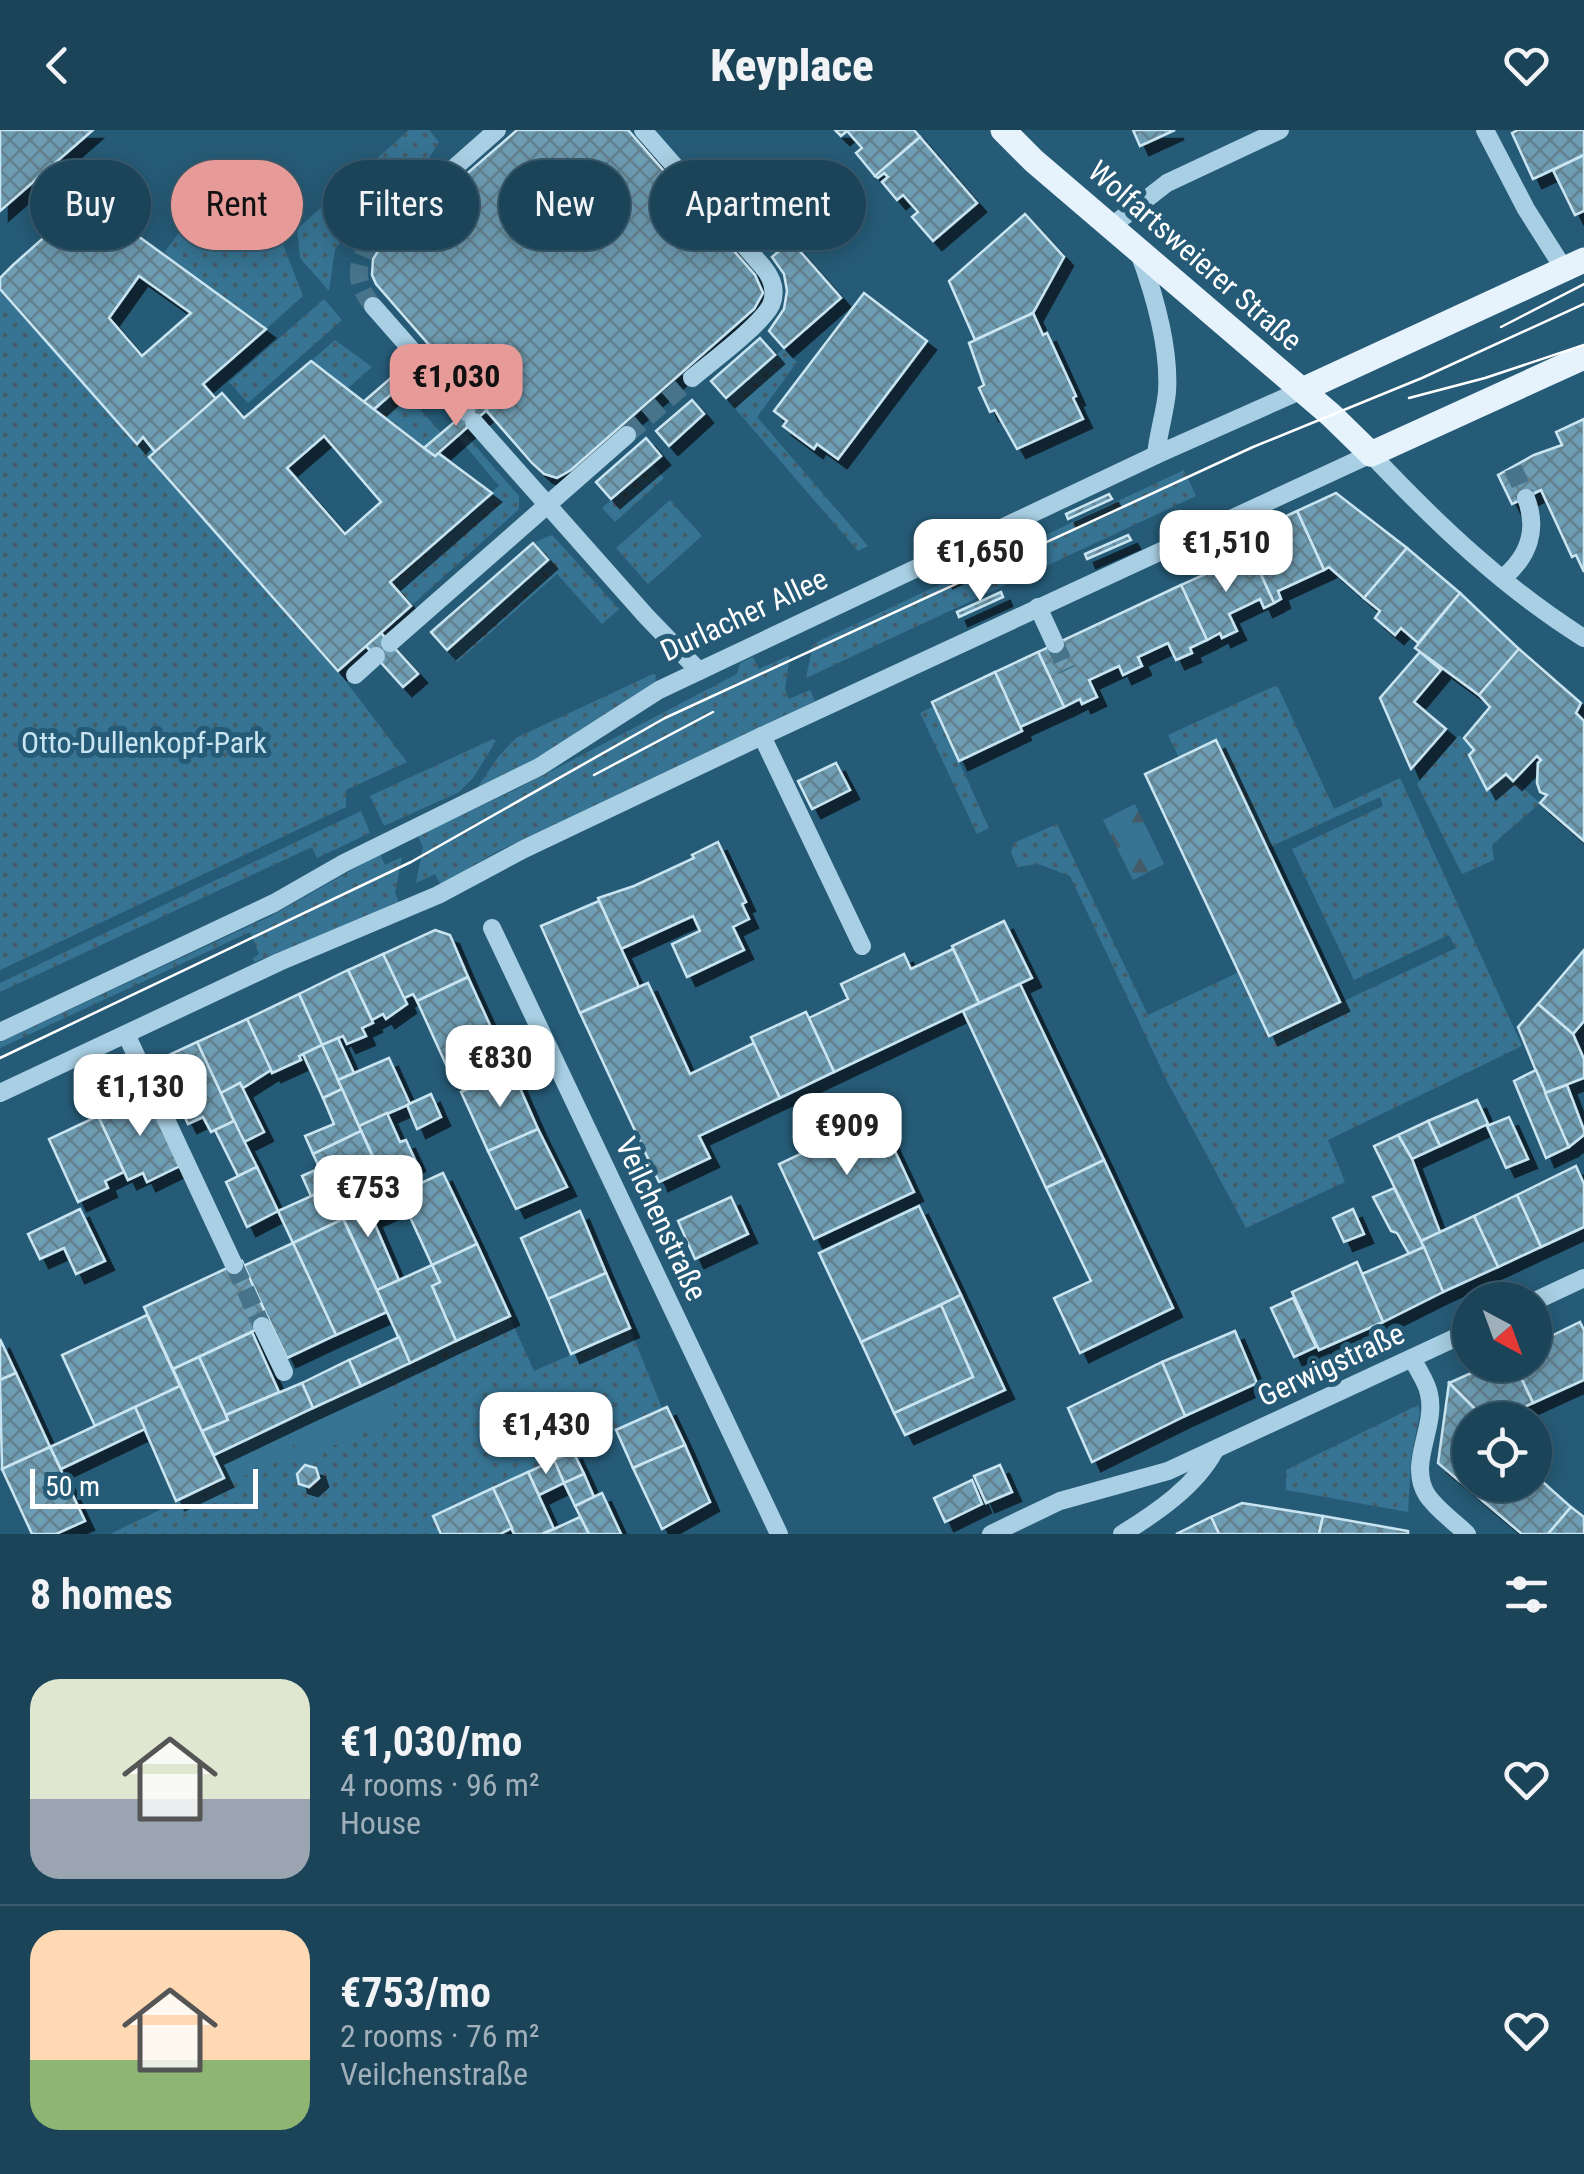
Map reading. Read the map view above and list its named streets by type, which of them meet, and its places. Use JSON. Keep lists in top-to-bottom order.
{
  "streets": {
    "main road": ["Wolfartsweierer Straße", "Durlacher Allee"],
    "street": ["Veilchenstraße", "Gerwigstraße"]
  },
  "crossings": [
    ["Wolfartsweierer Straße", "Durlacher Allee"]
  ],
  "parks": ["Otto-Dullenkopf-Park"],
  "scale_bar": "50 m",
  "north": "bottom right",
  "page": {
    "header": "Keyplace",
    "chip": [
      "Buy",
      "Rent",
      "Filters",
      "New",
      "Apartment"
    ],
    "price": [
      "€1,030",
      "€1,510",
      "€1,650",
      "€830",
      "€1,130",
      "€909",
      "€753",
      "€1,430"
    ],
    "scale": "50 m",
    "heading": "8 homes",
    "list": [
      {
        "name": "€1,030/mo",
        "note": "4 rooms · 96 m² · House"
      },
      {
        "name": "€753/mo",
        "note": "2 rooms · 76 m² · Veilchenstraße"
      }
    ]
  }
}
